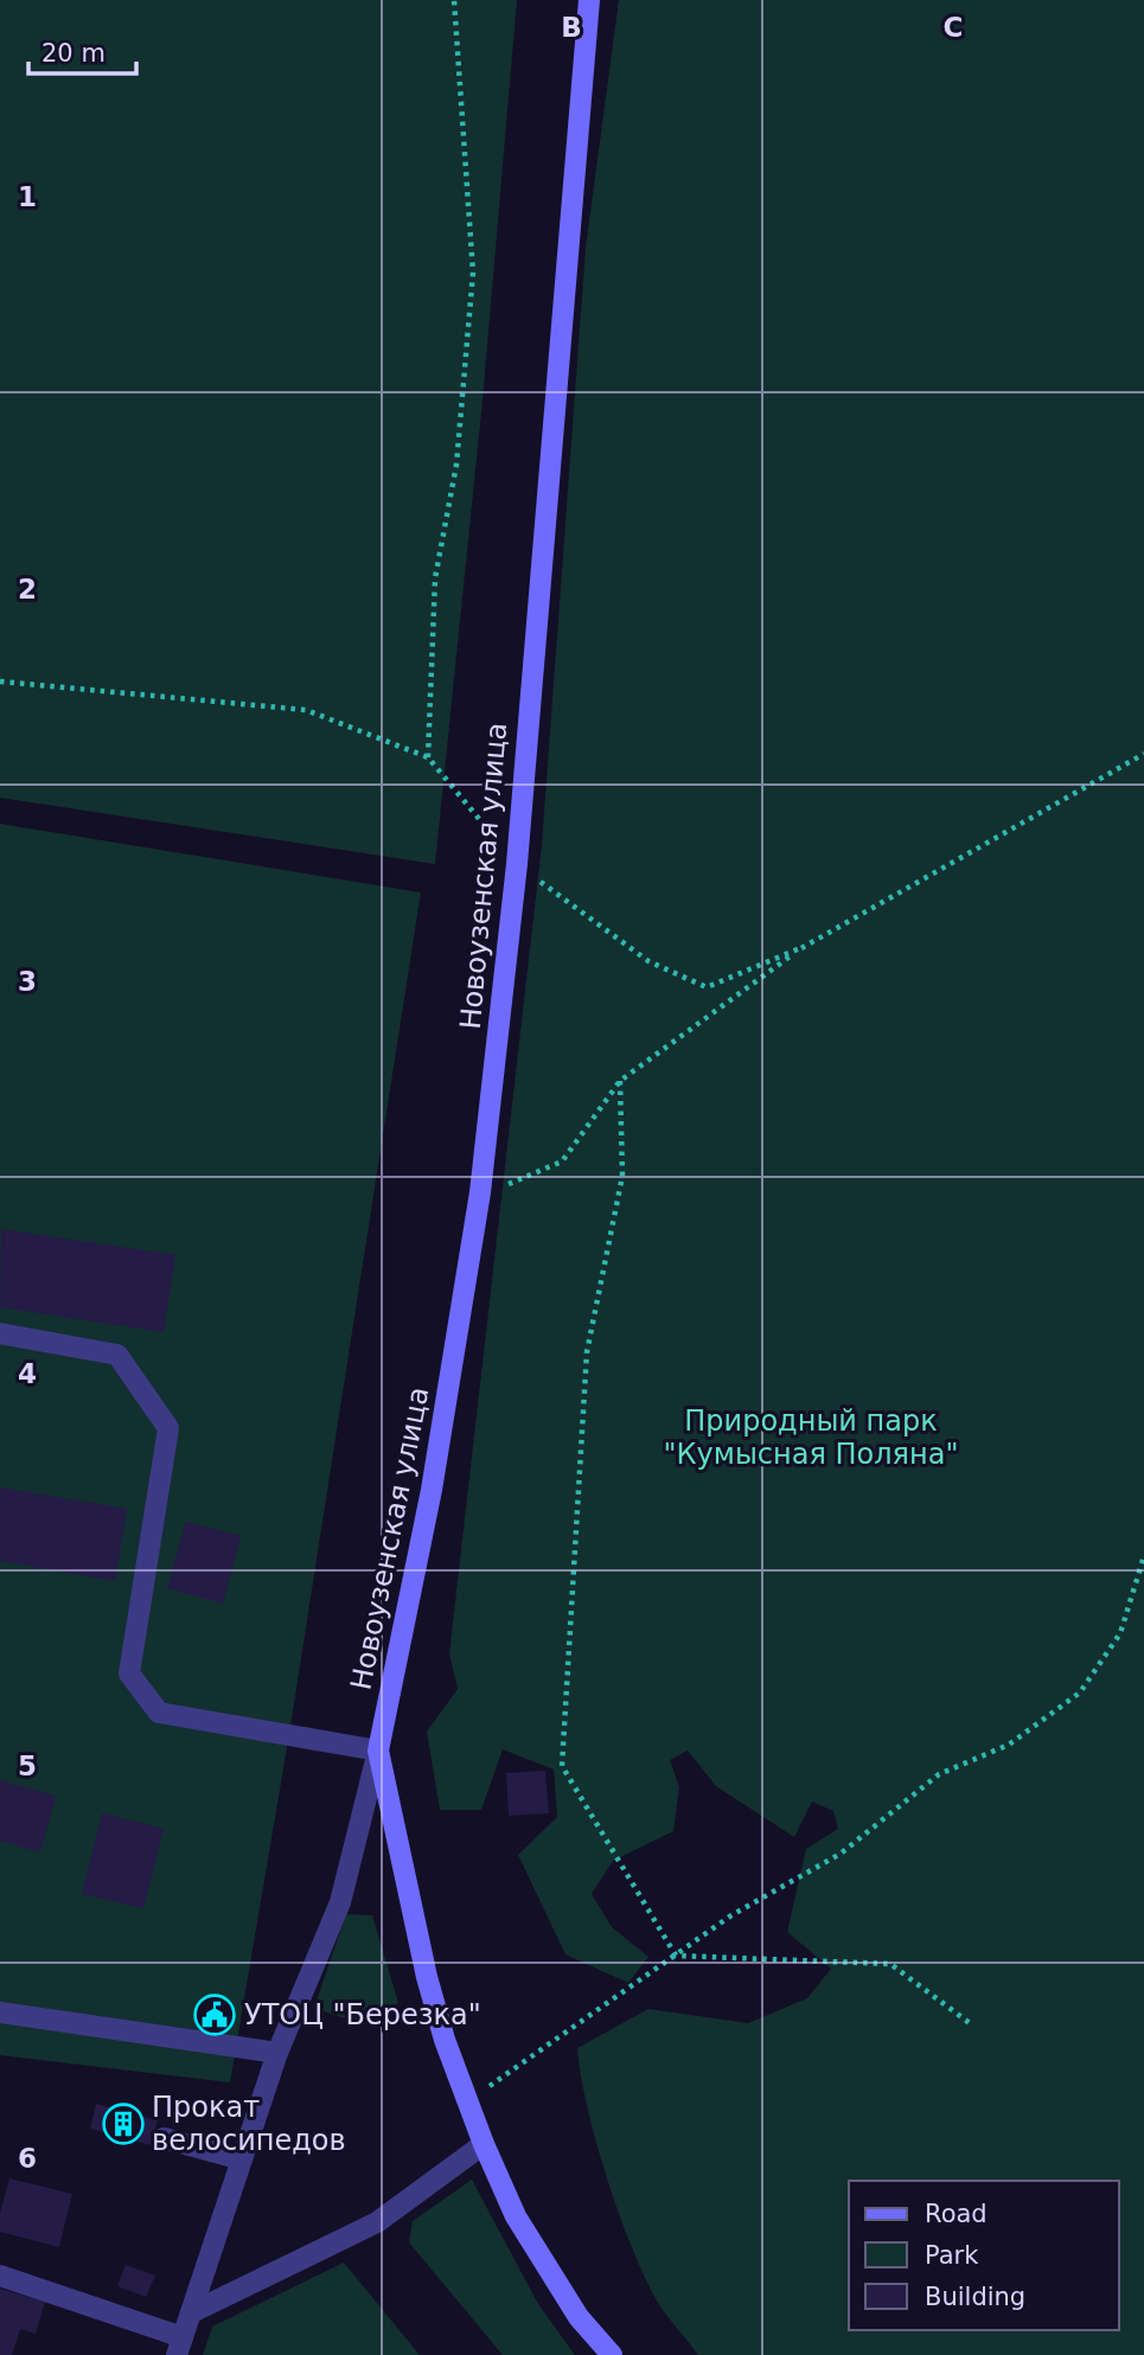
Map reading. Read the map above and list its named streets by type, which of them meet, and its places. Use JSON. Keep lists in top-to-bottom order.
{
  "streets": {
    "main road": ["Новоузенская улица"]
  },
  "parks": ["Природный парк \"Кумысная Поляна\""],
  "places": {
    "public building": ["УТОЦ \"Березка\""],
    "building": ["Прокат велосипедов"]
  },
  "legend": ["Road", "Park", "Building"],
  "scale_bar": "20 m",
  "grid": {
    "columns": ["B", "C"],
    "rows": [
      "1",
      "2",
      "3",
      "4",
      "5",
      "6"
    ]
  }
}
